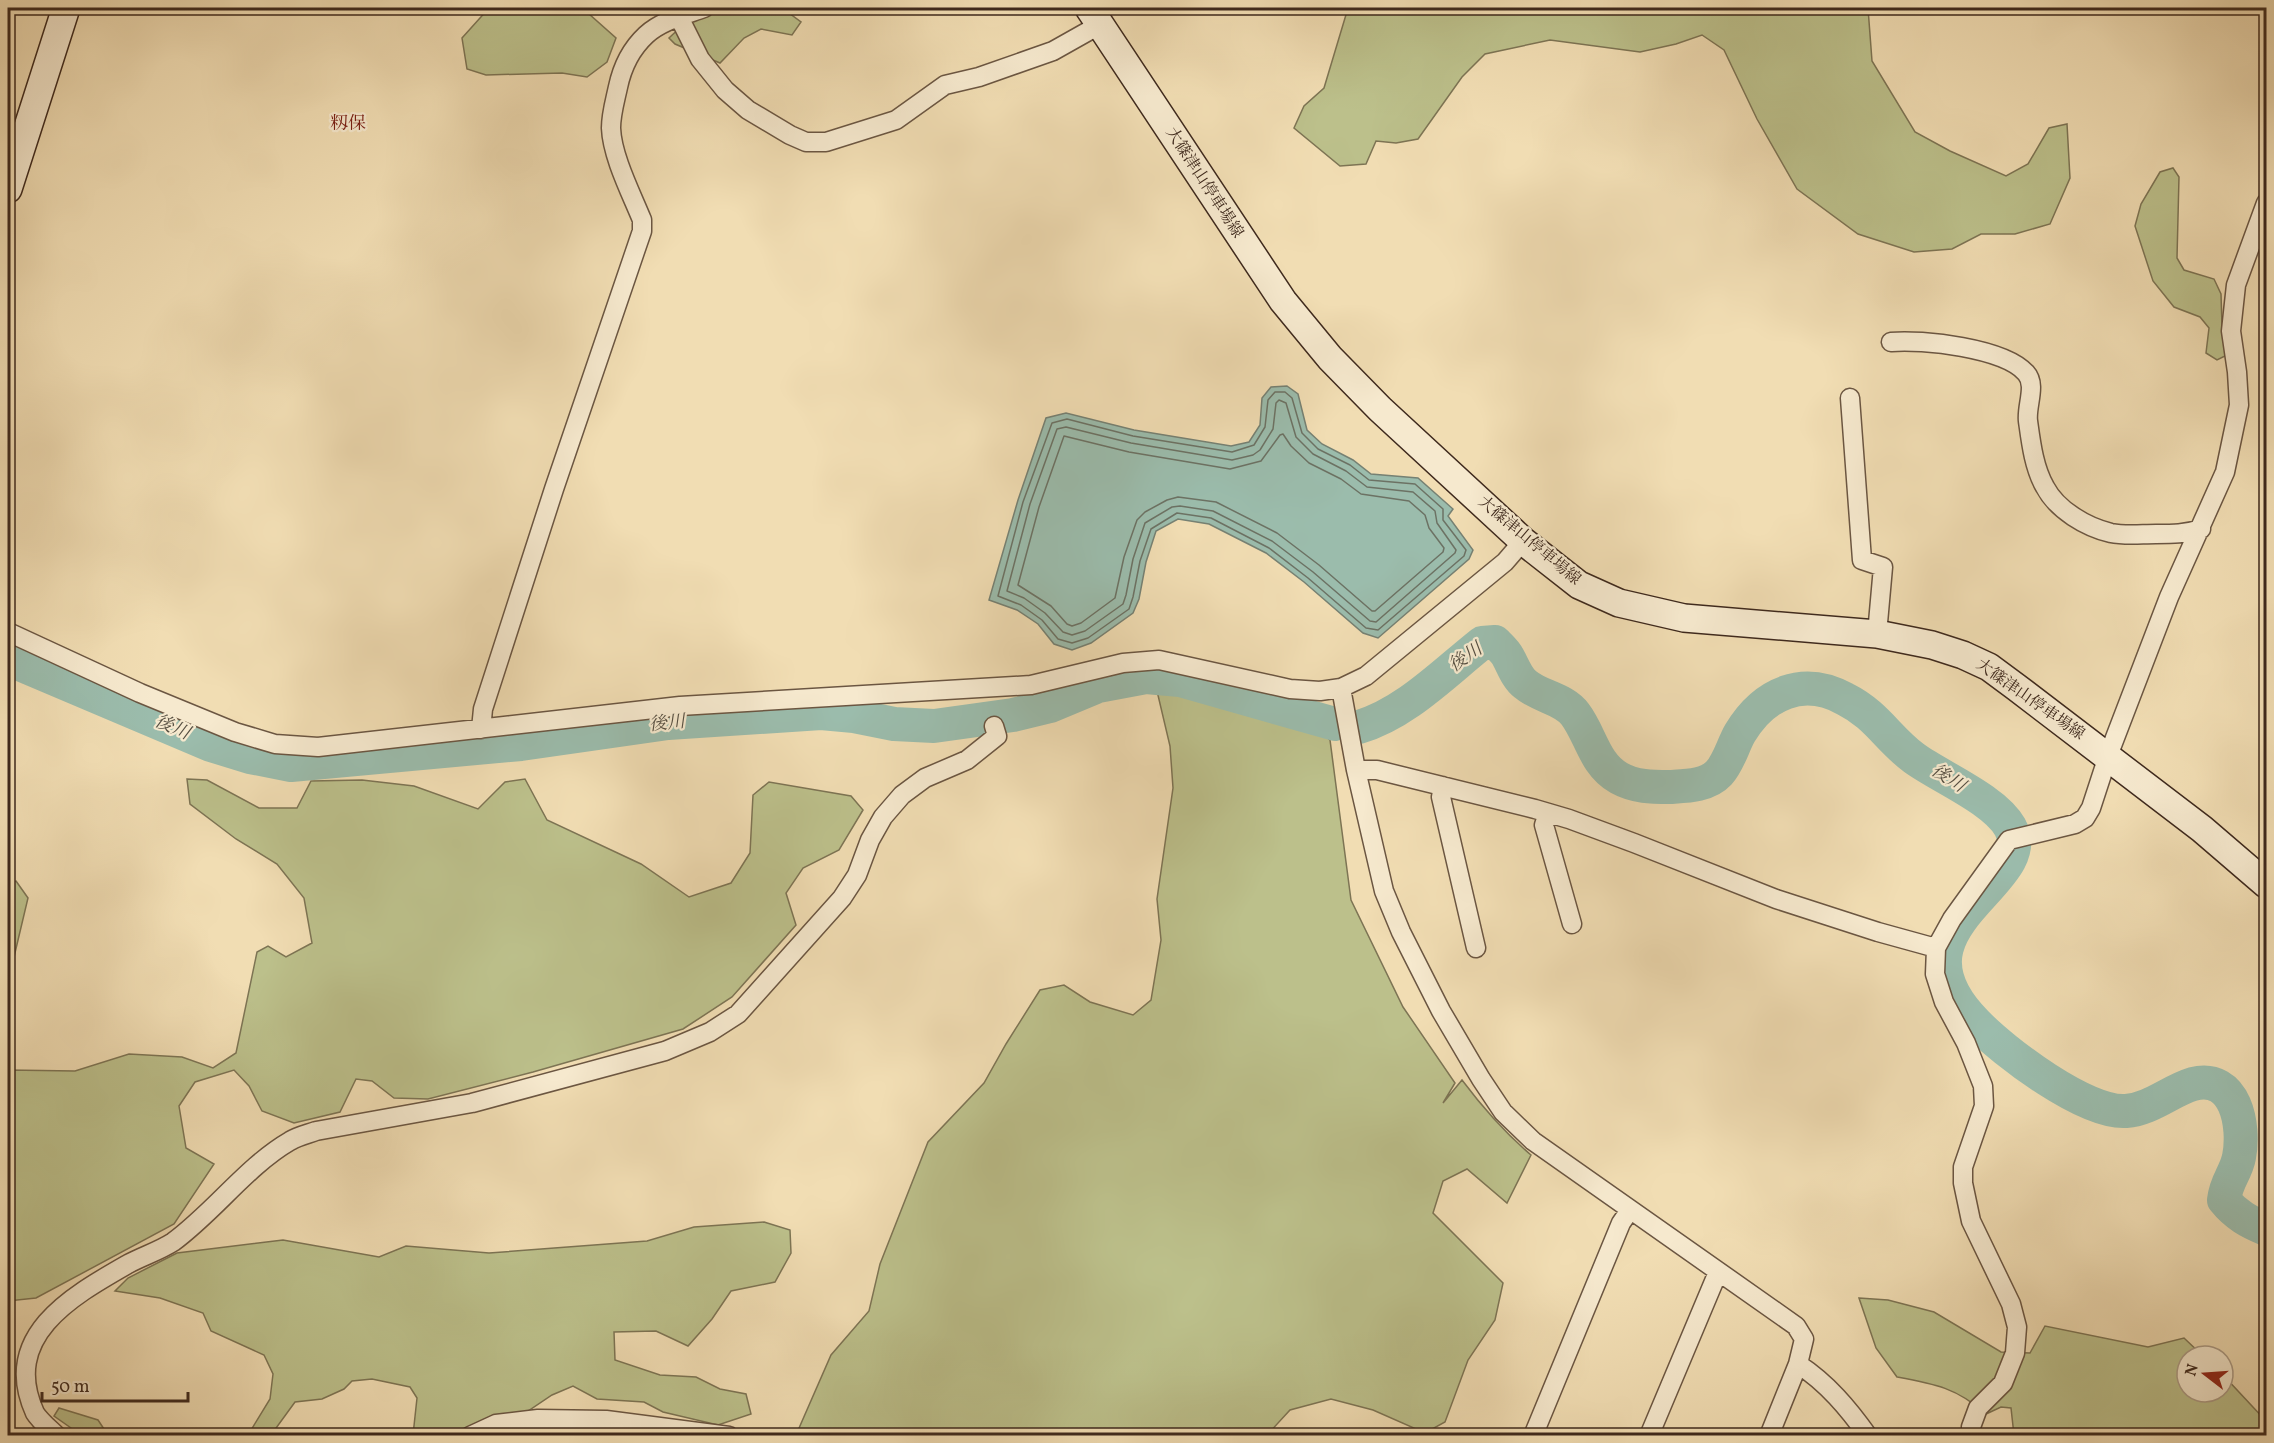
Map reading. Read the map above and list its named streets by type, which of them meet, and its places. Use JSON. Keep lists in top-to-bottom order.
{
  "streets": {
    "main road": ["大篠津山停車場線"]
  },
  "districts": ["籾保"],
  "water": ["後川"],
  "scale_bar": "50 m",
  "north": "left"
}
